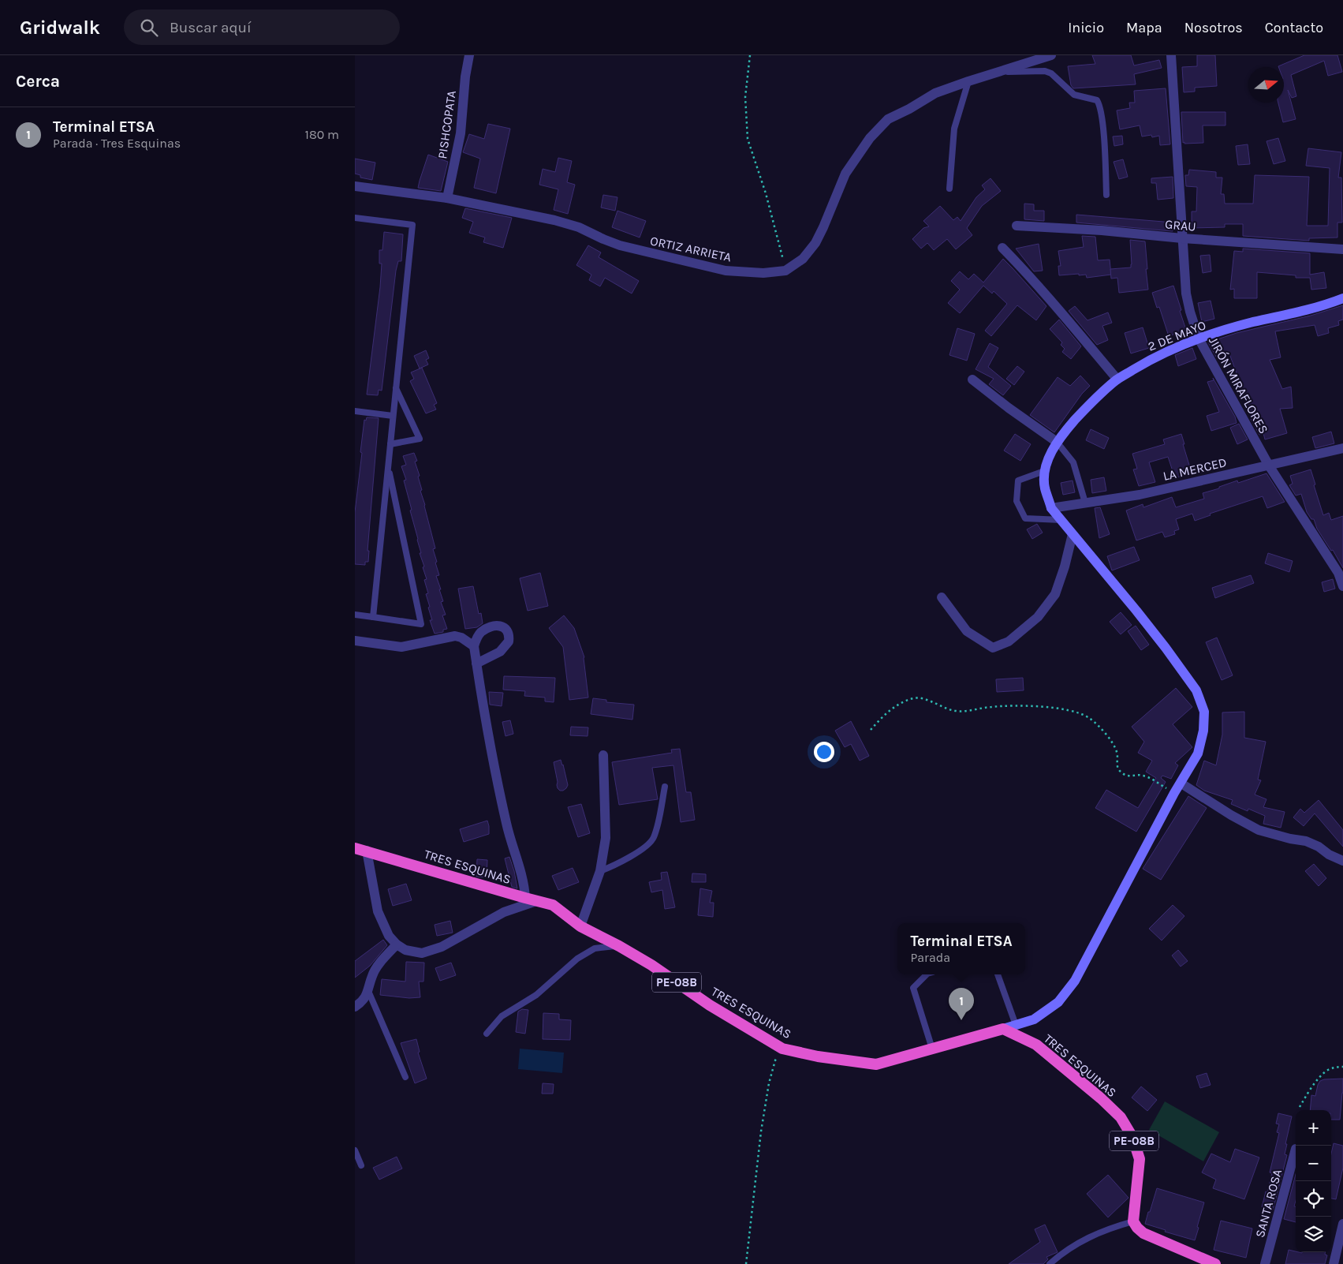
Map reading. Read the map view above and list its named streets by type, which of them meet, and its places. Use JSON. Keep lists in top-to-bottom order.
{
  "streets": {
    "highway": ["TRES ESQUINAS", "PE-08B"],
    "main road": ["2 DE MAYO"],
    "street": [
      "PISHCOPATA",
      "GRAU",
      "ORTIZ ARRIETA",
      "JIRÓN MIRAFLORES",
      "LA MERCED",
      "SANTA ROSA"
    ]
  },
  "crossings": [
    ["PISHCOPATA", "ORTIZ ARRIETA"],
    ["GRAU", "JIRÓN MIRAFLORES"],
    ["2 DE MAYO", "JIRÓN MIRAFLORES"],
    ["JIRÓN MIRAFLORES", "LA MERCED"]
  ],
  "north": "right",
  "page": {
    "header": "Gridwalk",
    "search": "Buscar aquí",
    "nav": [
      "Inicio",
      "Mapa",
      "Nosotros",
      "Contacto"
    ],
    "heading": "Cerca",
    "list": [
      {
        "mark": "1",
        "name": "Terminal ETSA",
        "note": "Parada · Tres Esquinas",
        "value": "180 m"
      }
    ],
    "popup": ["Terminal ETSA", "Parada"],
    "pins": "1",
    "map_buttons": ["+", "−"]
  }
}
